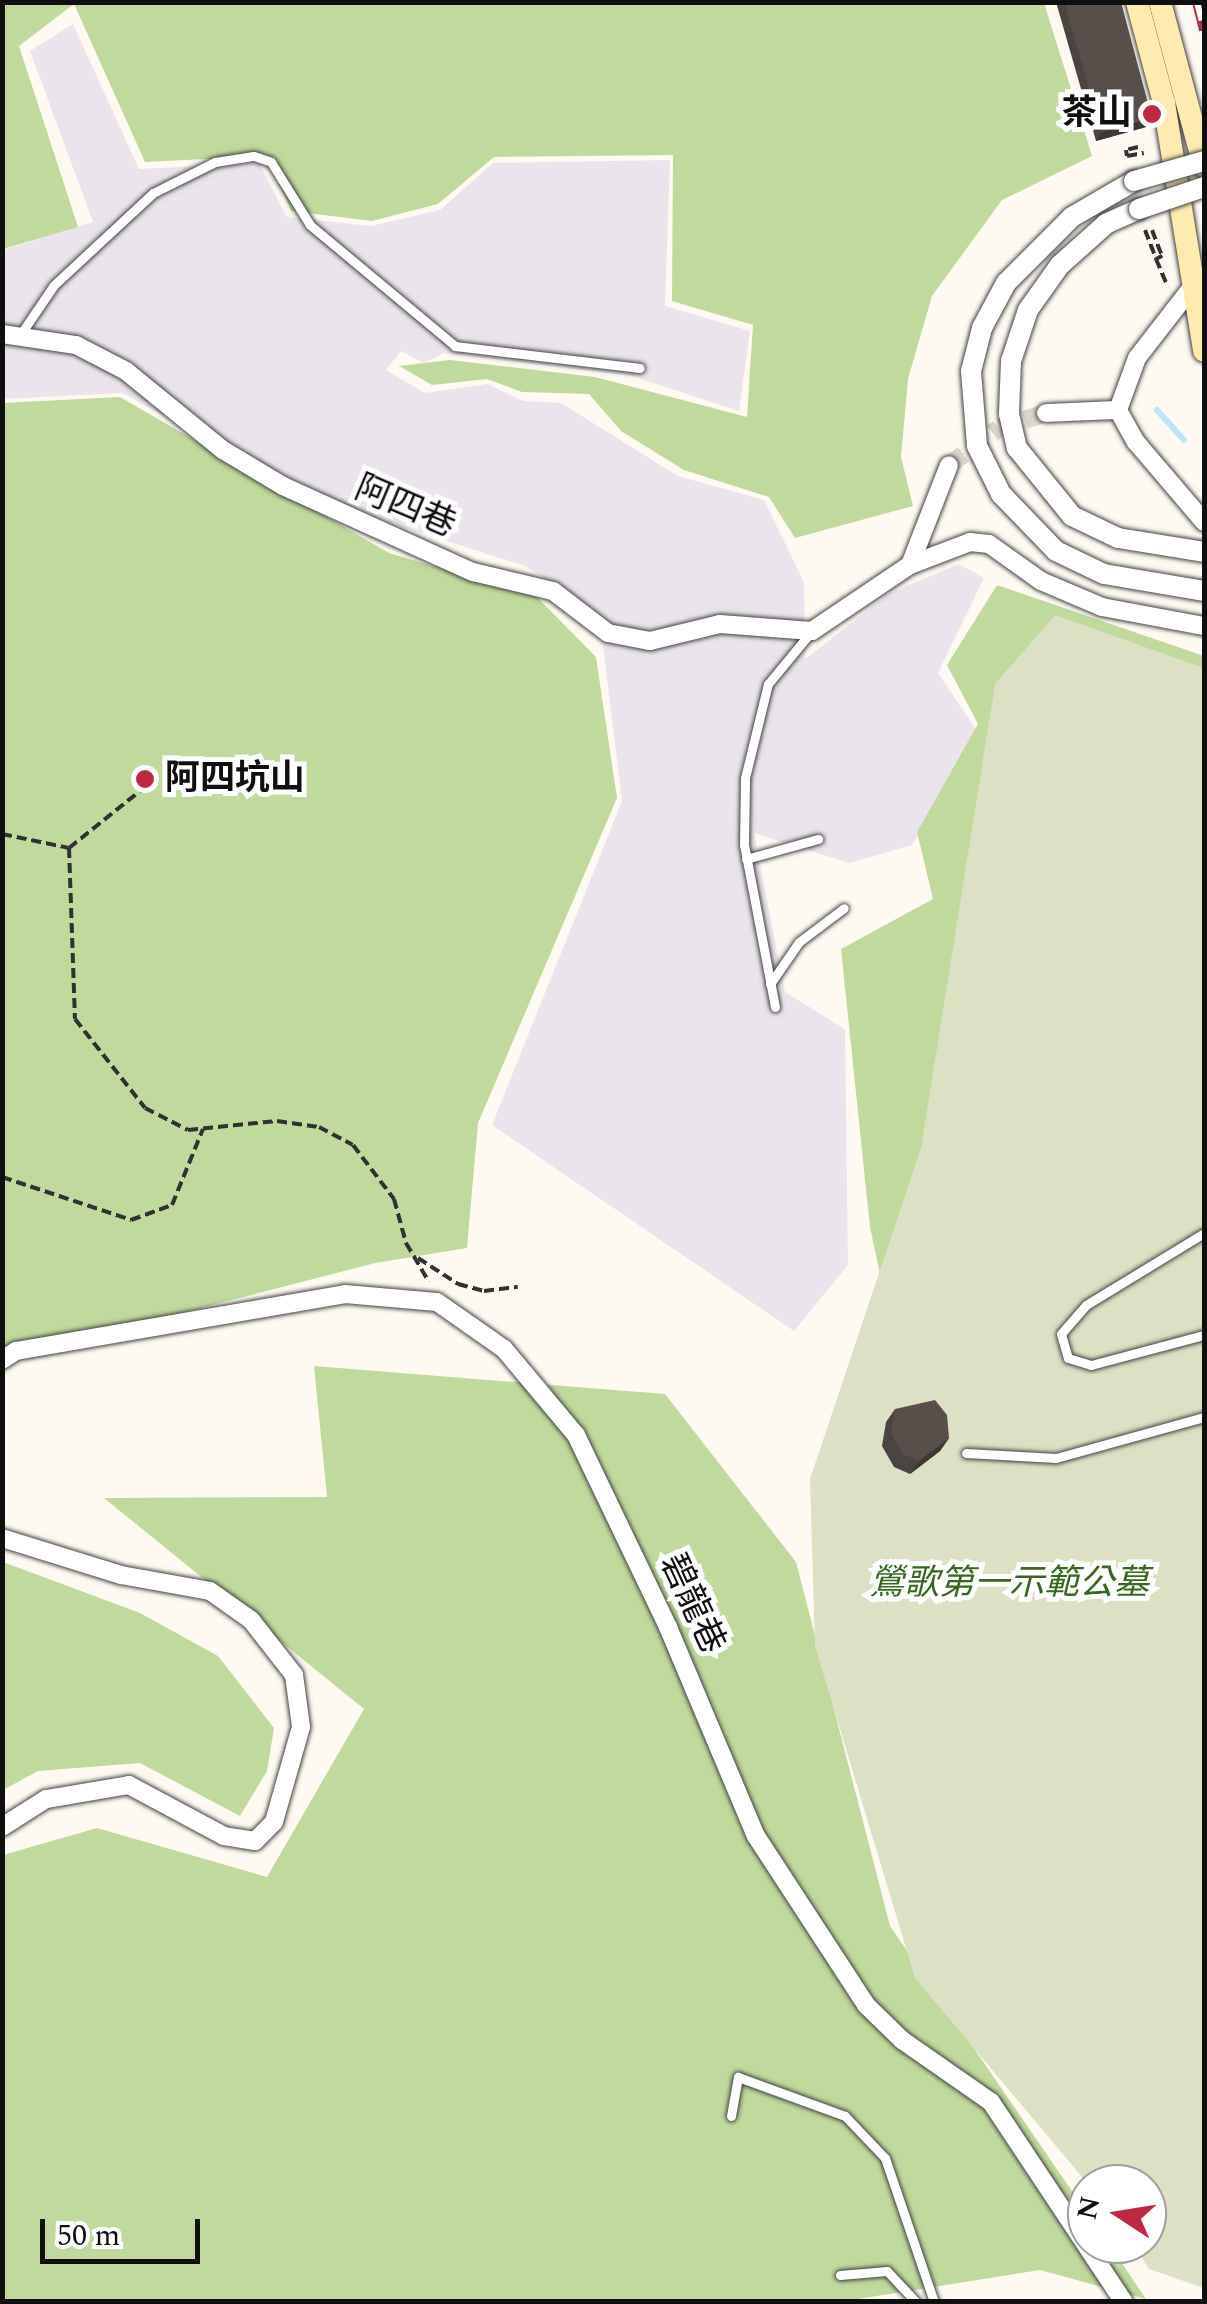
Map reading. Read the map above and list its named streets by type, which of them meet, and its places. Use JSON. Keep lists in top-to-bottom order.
{
  "streets": {
    "street": ["阿四巷", "碧龍巷"]
  },
  "parks": ["鶯歌第一示範公墓"],
  "places": ["茶山", "阿四坑山"],
  "scale_bar": "50 m",
  "north": "left"
}
